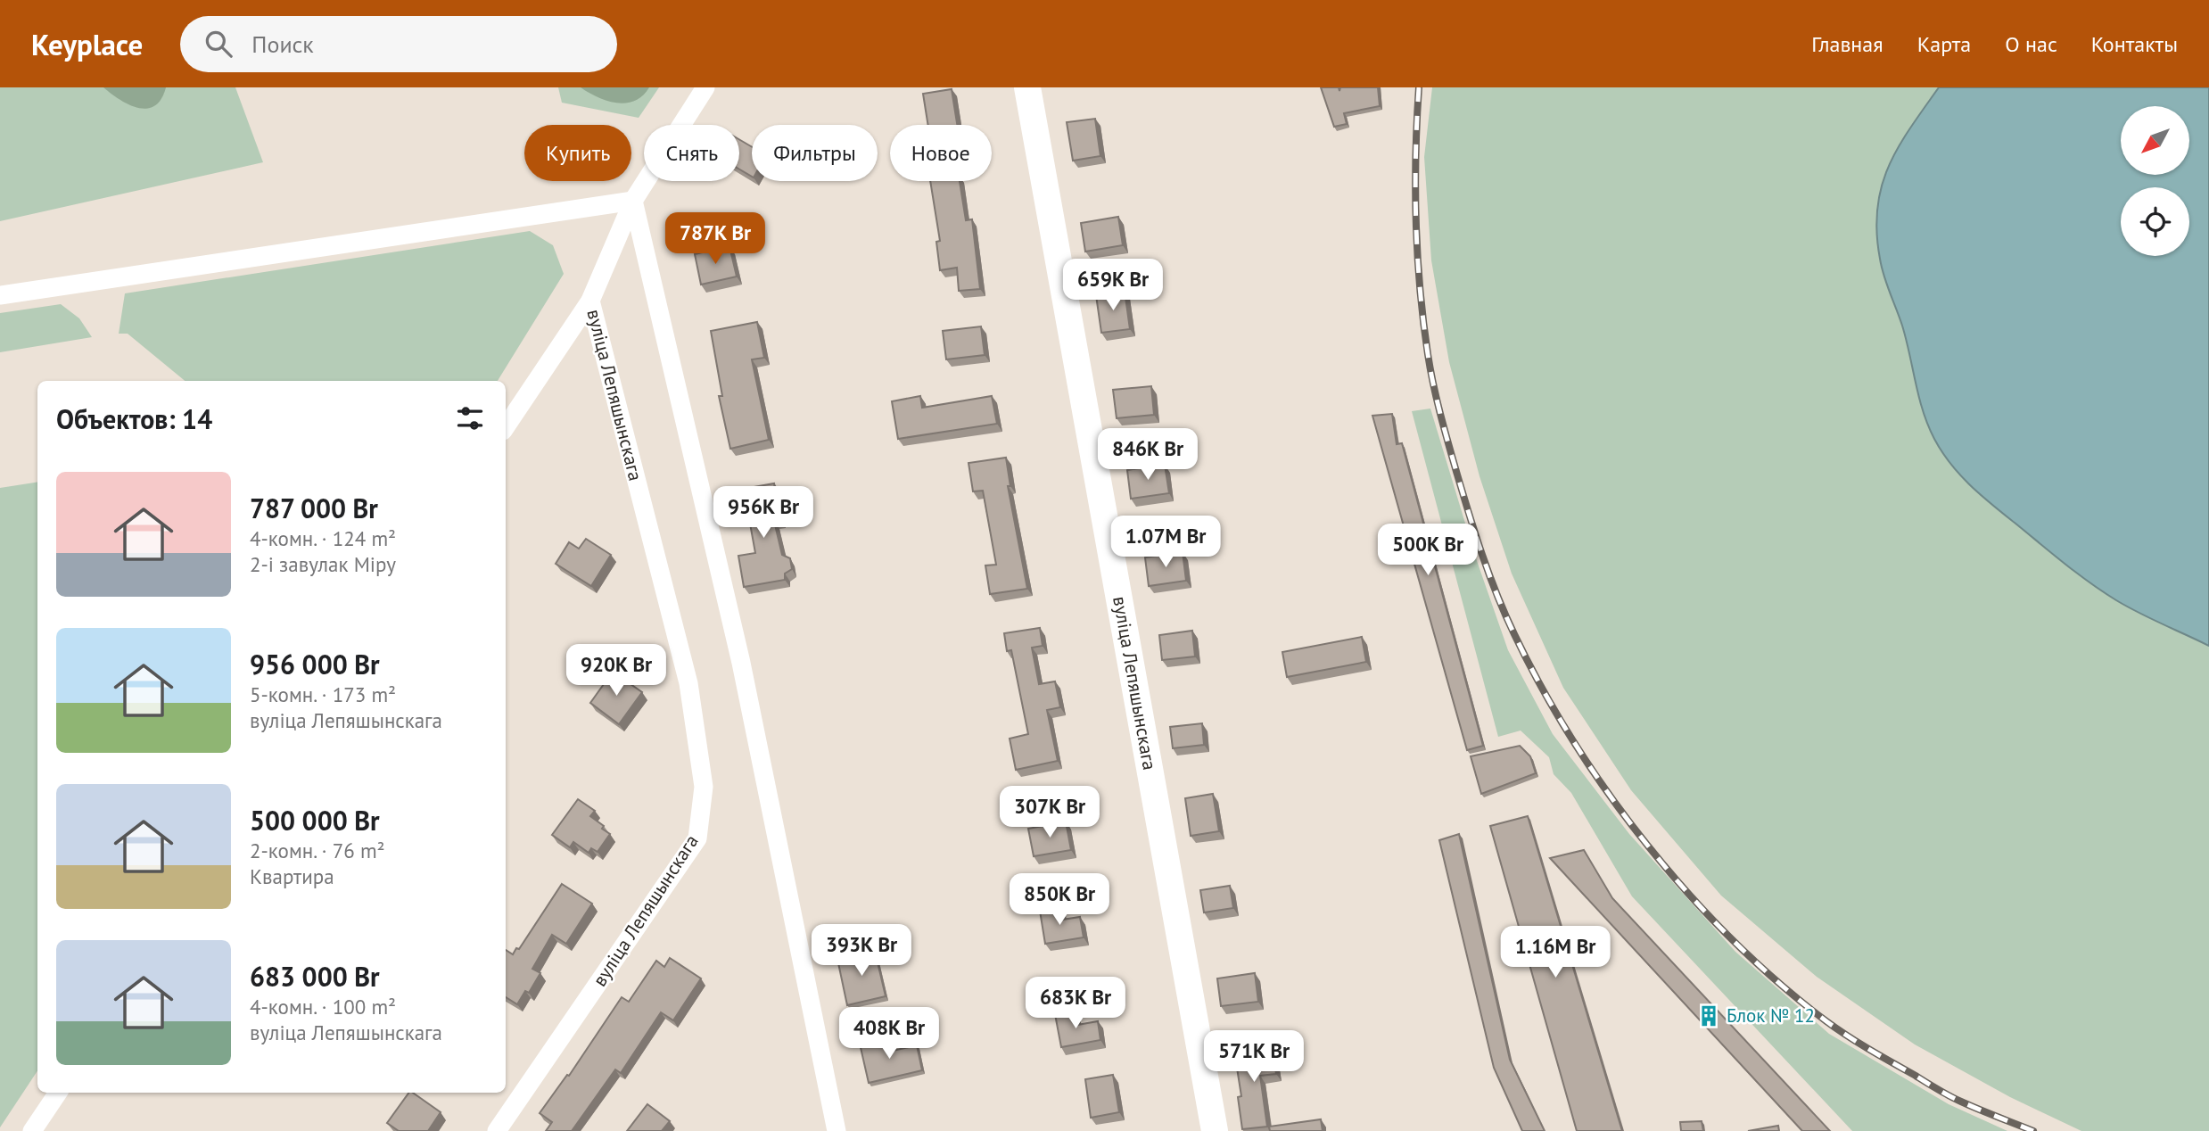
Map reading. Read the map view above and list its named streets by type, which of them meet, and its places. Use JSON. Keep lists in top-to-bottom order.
{
  "streets": {
    "street": ["вуліца Лепяшынскага"]
  },
  "places": {
    "building": ["Блок № 12"]
  },
  "north": "bottom left",
  "page": {
    "header": "Keyplace",
    "search": "Поиск",
    "nav": [
      "Главная",
      "Карта",
      "О нас",
      "Контакты"
    ],
    "chip": [
      "Купить",
      "Снять",
      "Фильтры",
      "Новое"
    ],
    "price": [
      "787K Br",
      "659K Br",
      "846K Br",
      "956K Br",
      "1.07M Br",
      "500K Br",
      "920K Br",
      "307K Br",
      "850K Br",
      "393K Br",
      "1.16M Br",
      "683K Br",
      "408K Br",
      "571K Br"
    ],
    "heading": "Объектов: 14",
    "list": [
      {
        "name": "787 000 Br",
        "note": "4-комн. · 124 m² · 2-і завулак Міру"
      },
      {
        "name": "956 000 Br",
        "note": "5-комн. · 173 m² · вуліца Лепяшынскага"
      },
      {
        "name": "500 000 Br",
        "note": "2-комн. · 76 m² · Квартира"
      },
      {
        "name": "683 000 Br",
        "note": "4-комн. · 100 m² · вуліца Лепяшынскага"
      }
    ]
  }
}
